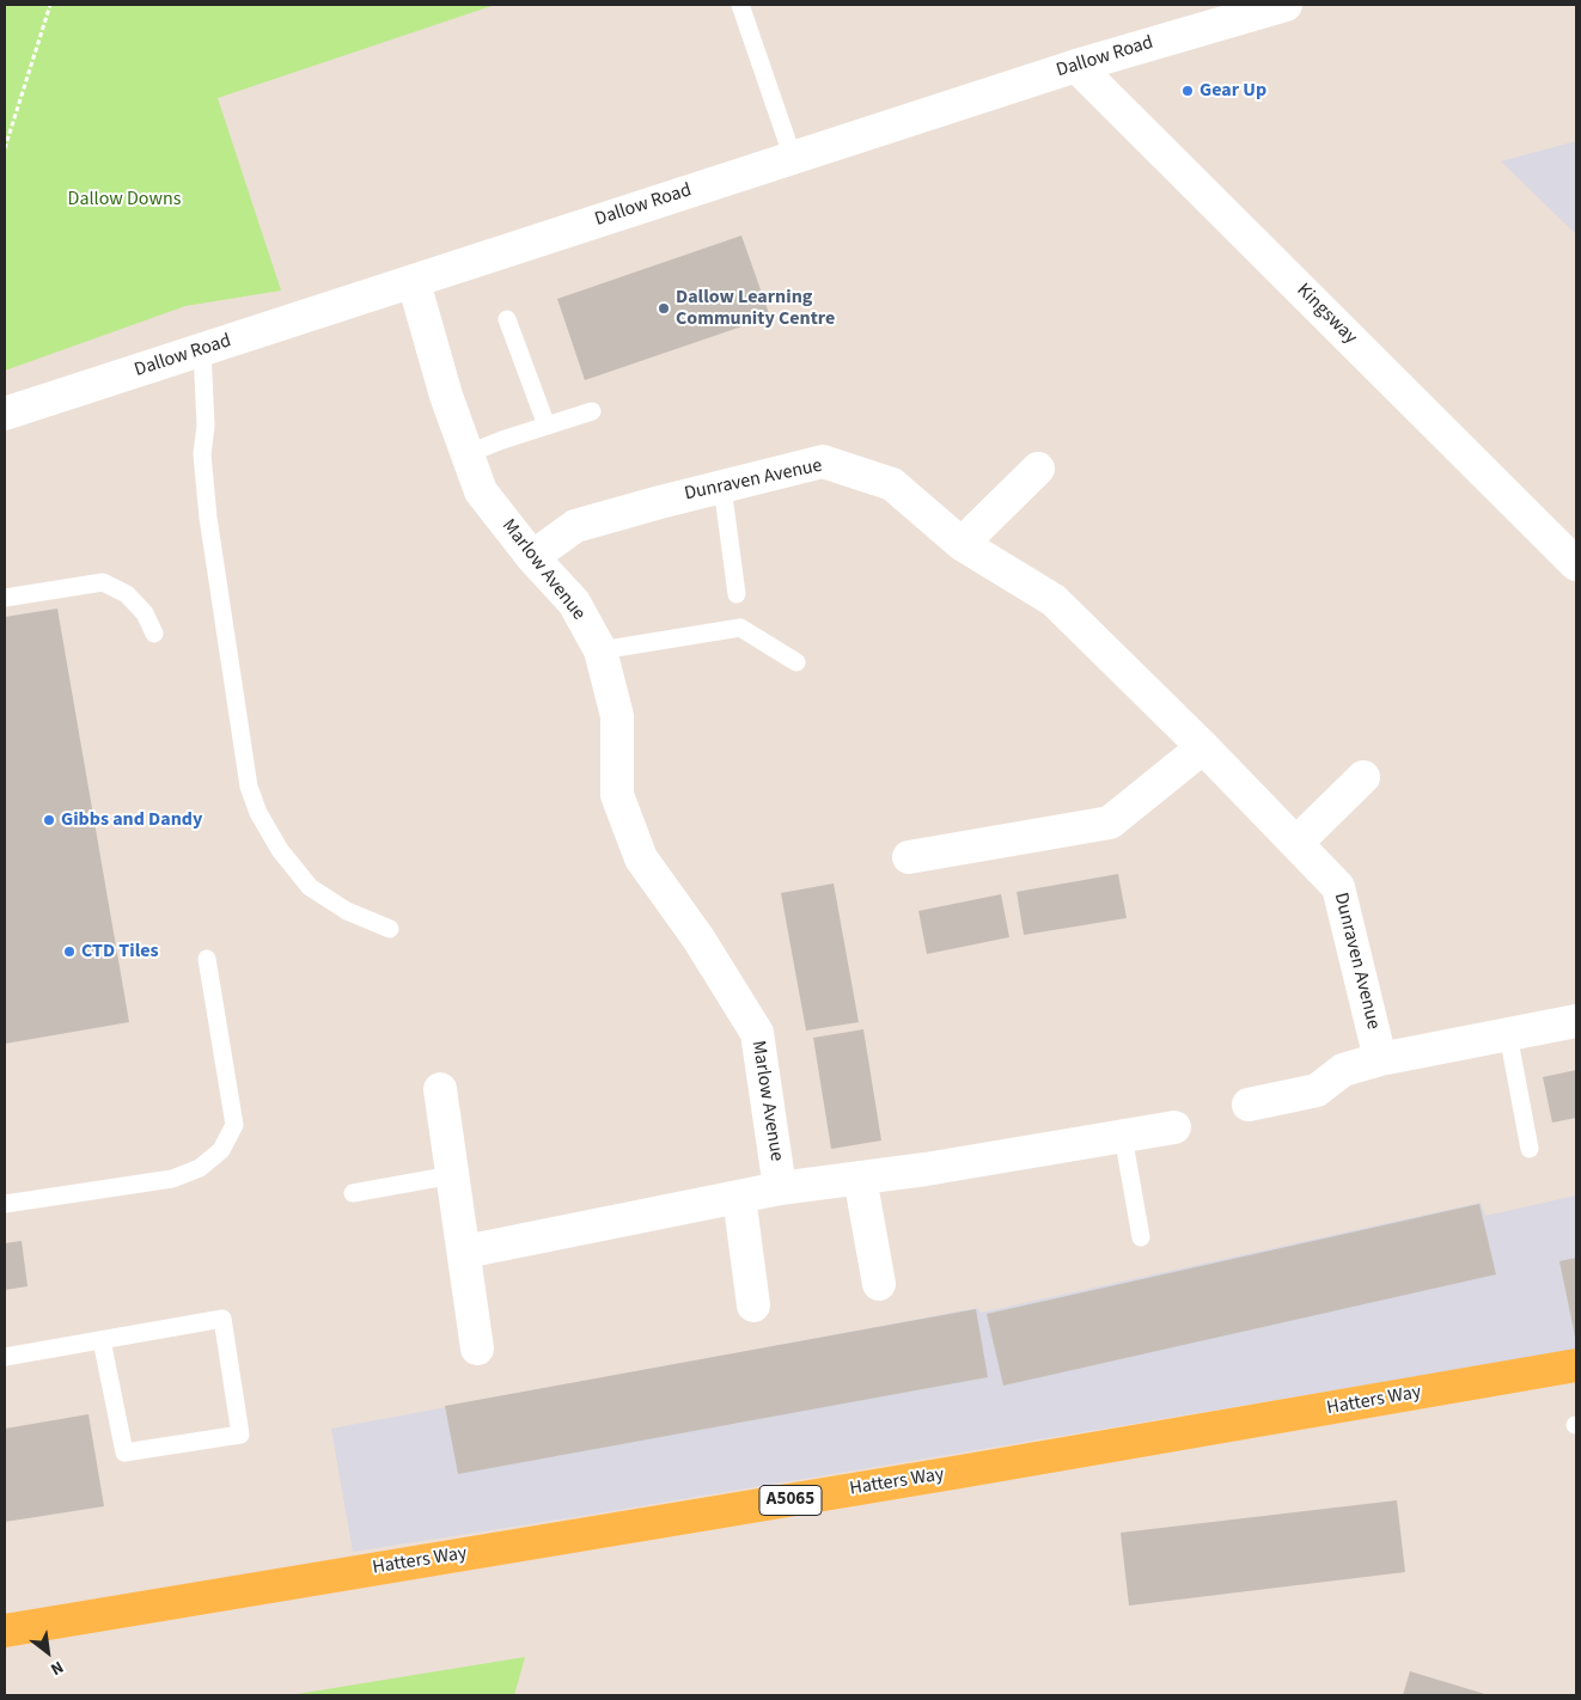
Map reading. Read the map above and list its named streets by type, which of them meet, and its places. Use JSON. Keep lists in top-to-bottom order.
{
  "streets": {
    "main road": ["Hatters Way", "A5065"],
    "street": [
      "Dallow Road",
      "Kingsway",
      "Dunraven Avenue",
      "Marlow Avenue"
    ]
  },
  "crossings": [
    ["Dallow Road", "Kingsway"],
    ["Dallow Road", "Marlow Avenue"],
    ["Dunraven Avenue", "Marlow Avenue"]
  ],
  "parks": ["Dallow Downs"],
  "places": [
    "Gear Up",
    "Dallow Learning Community Centre",
    "Gibbs and Dandy",
    "CTD Tiles"
  ],
  "north": "bottom right"
}
